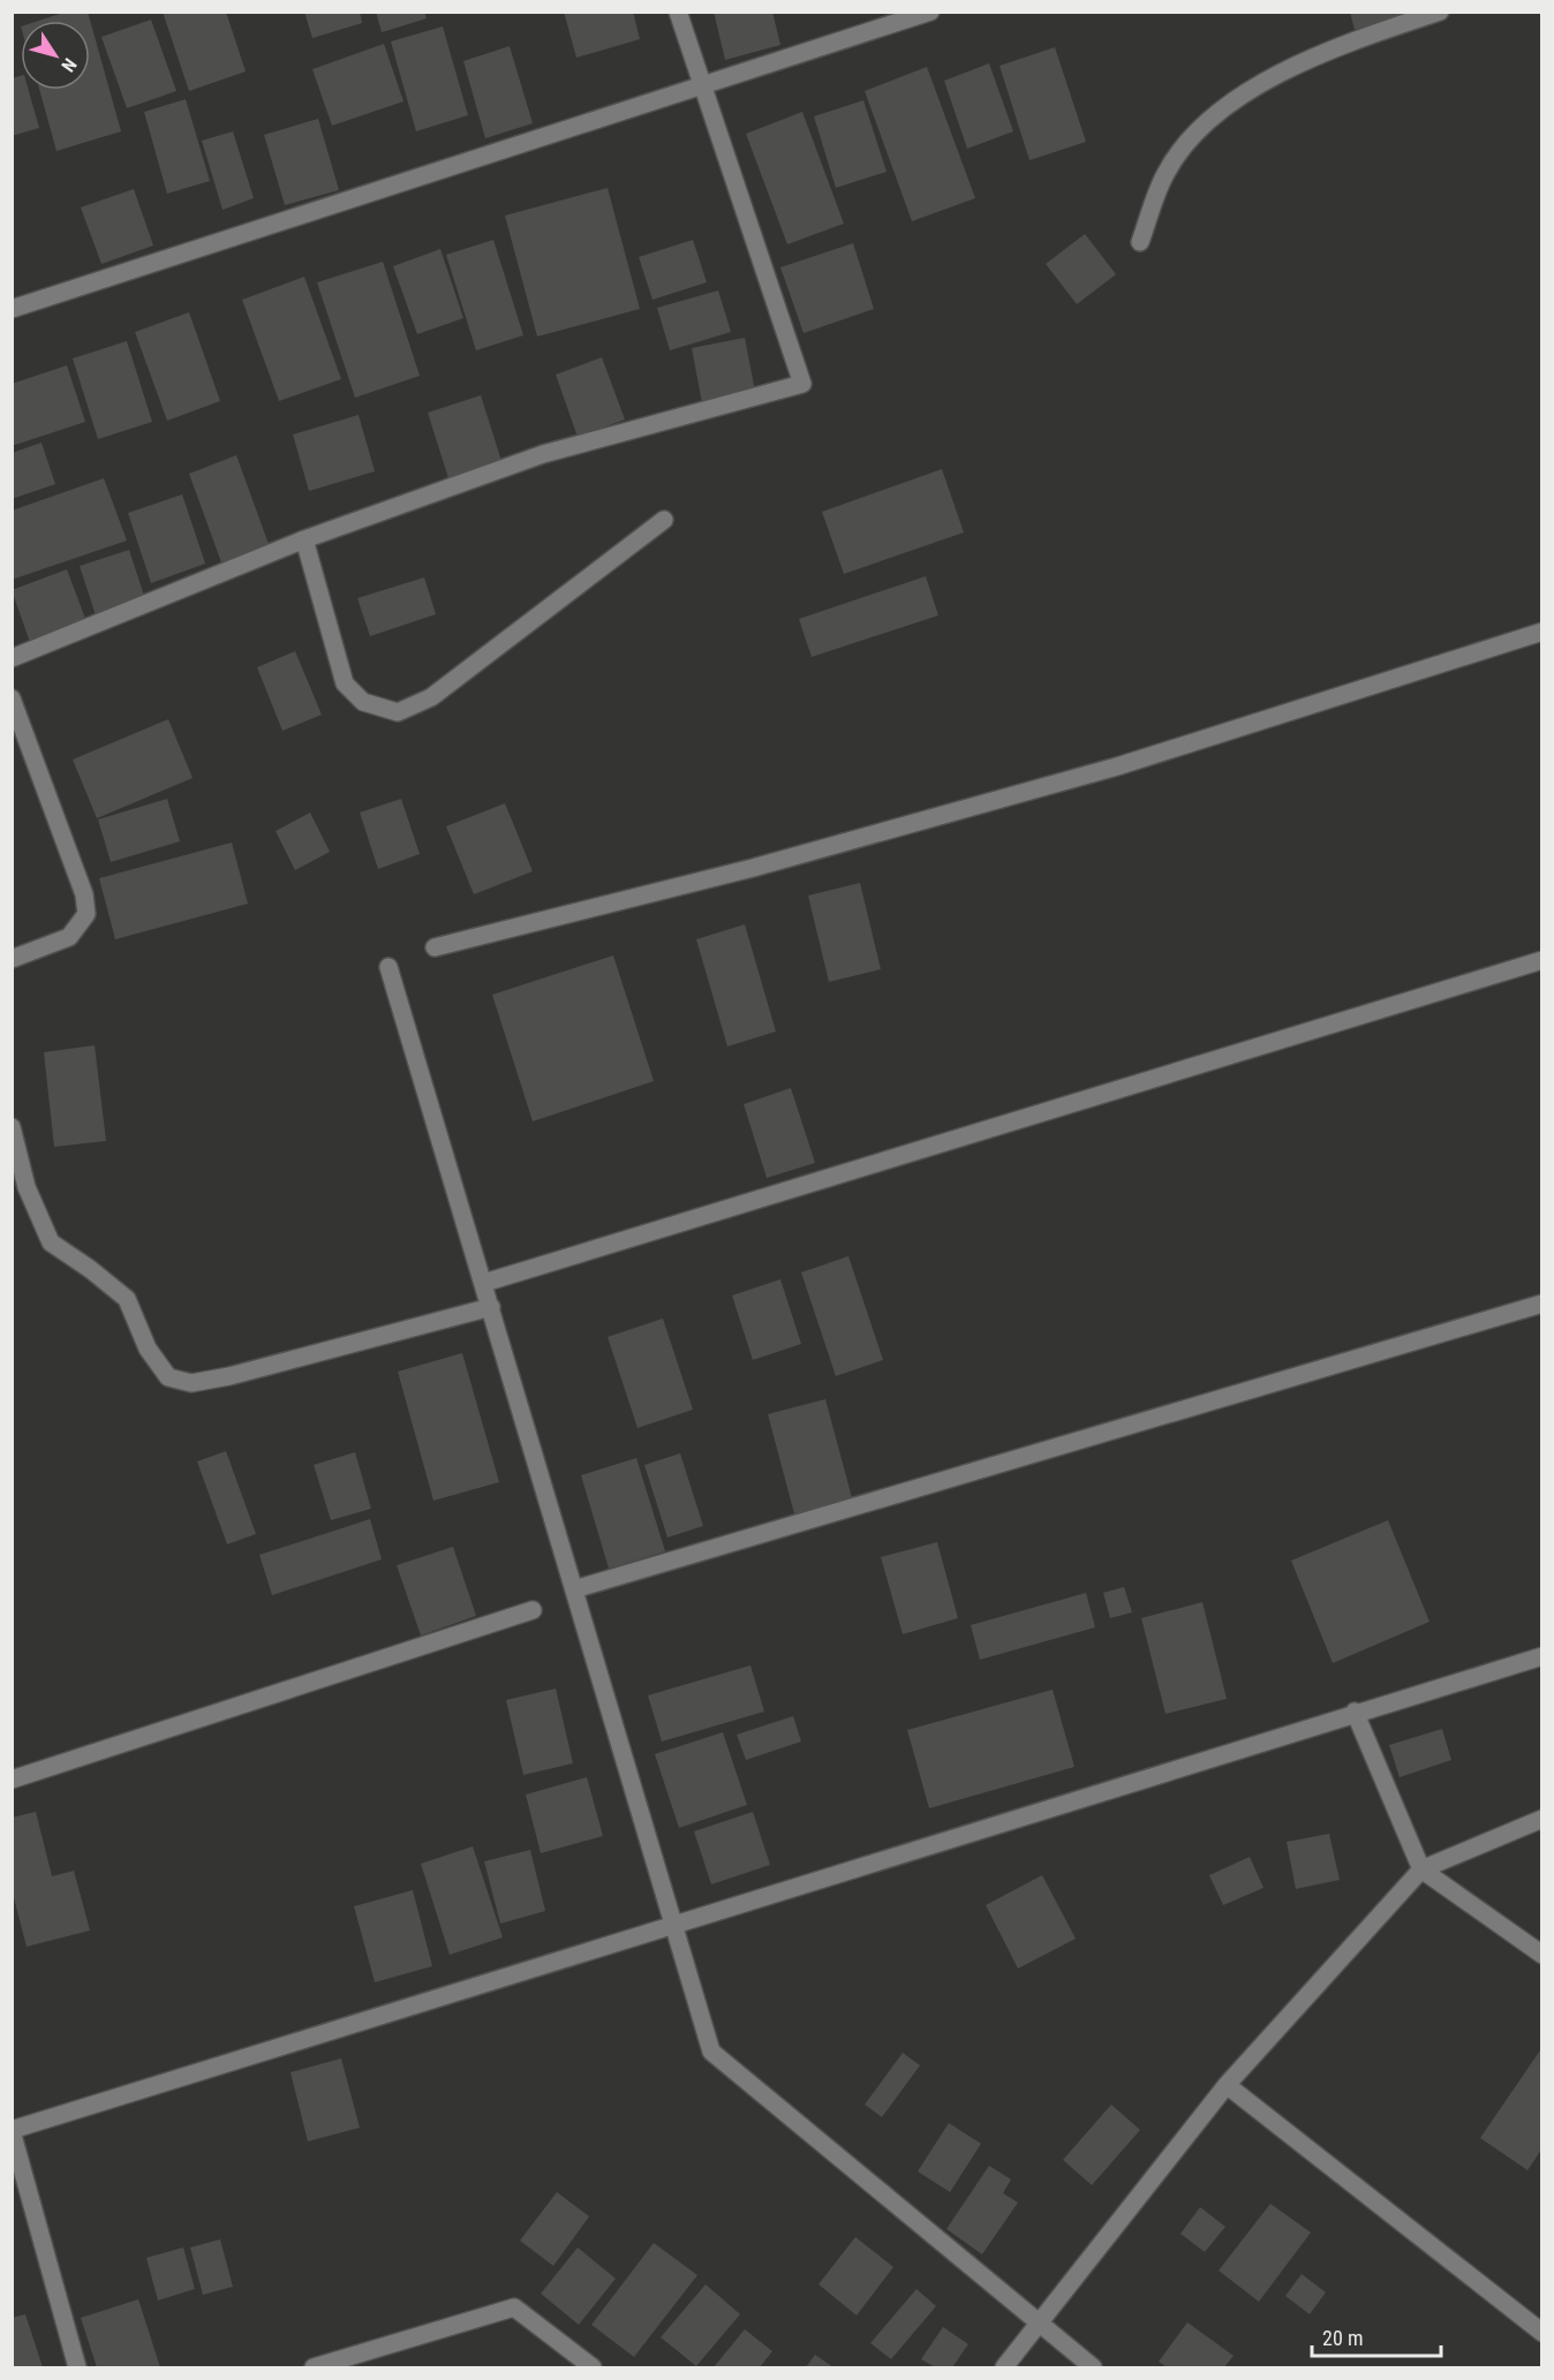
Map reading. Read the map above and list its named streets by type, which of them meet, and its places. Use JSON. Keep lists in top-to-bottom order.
{
  "scale_bar": "20 m",
  "north": "bottom right"
}
